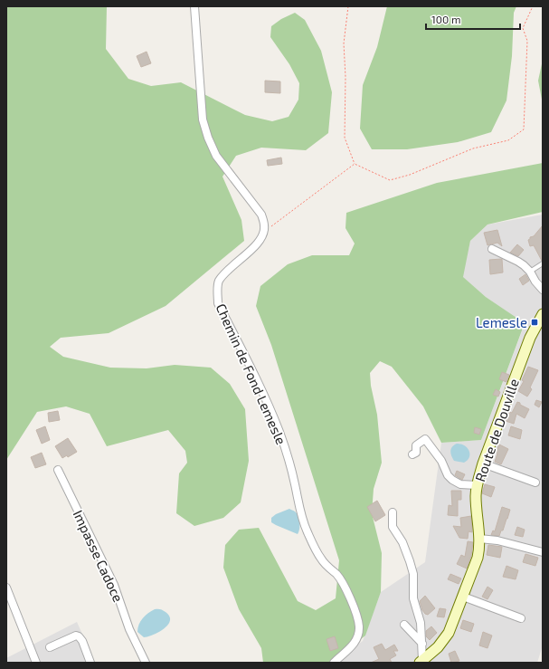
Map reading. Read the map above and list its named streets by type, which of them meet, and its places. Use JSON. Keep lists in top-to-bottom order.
{
  "streets": {
    "main road": ["Route de Douville"],
    "street": ["Chemin de Fond Lemesle", "Impasse Cadoce"]
  },
  "places": {
    "transit": ["Lemesle"]
  },
  "scale_bar": "100 m"
}
